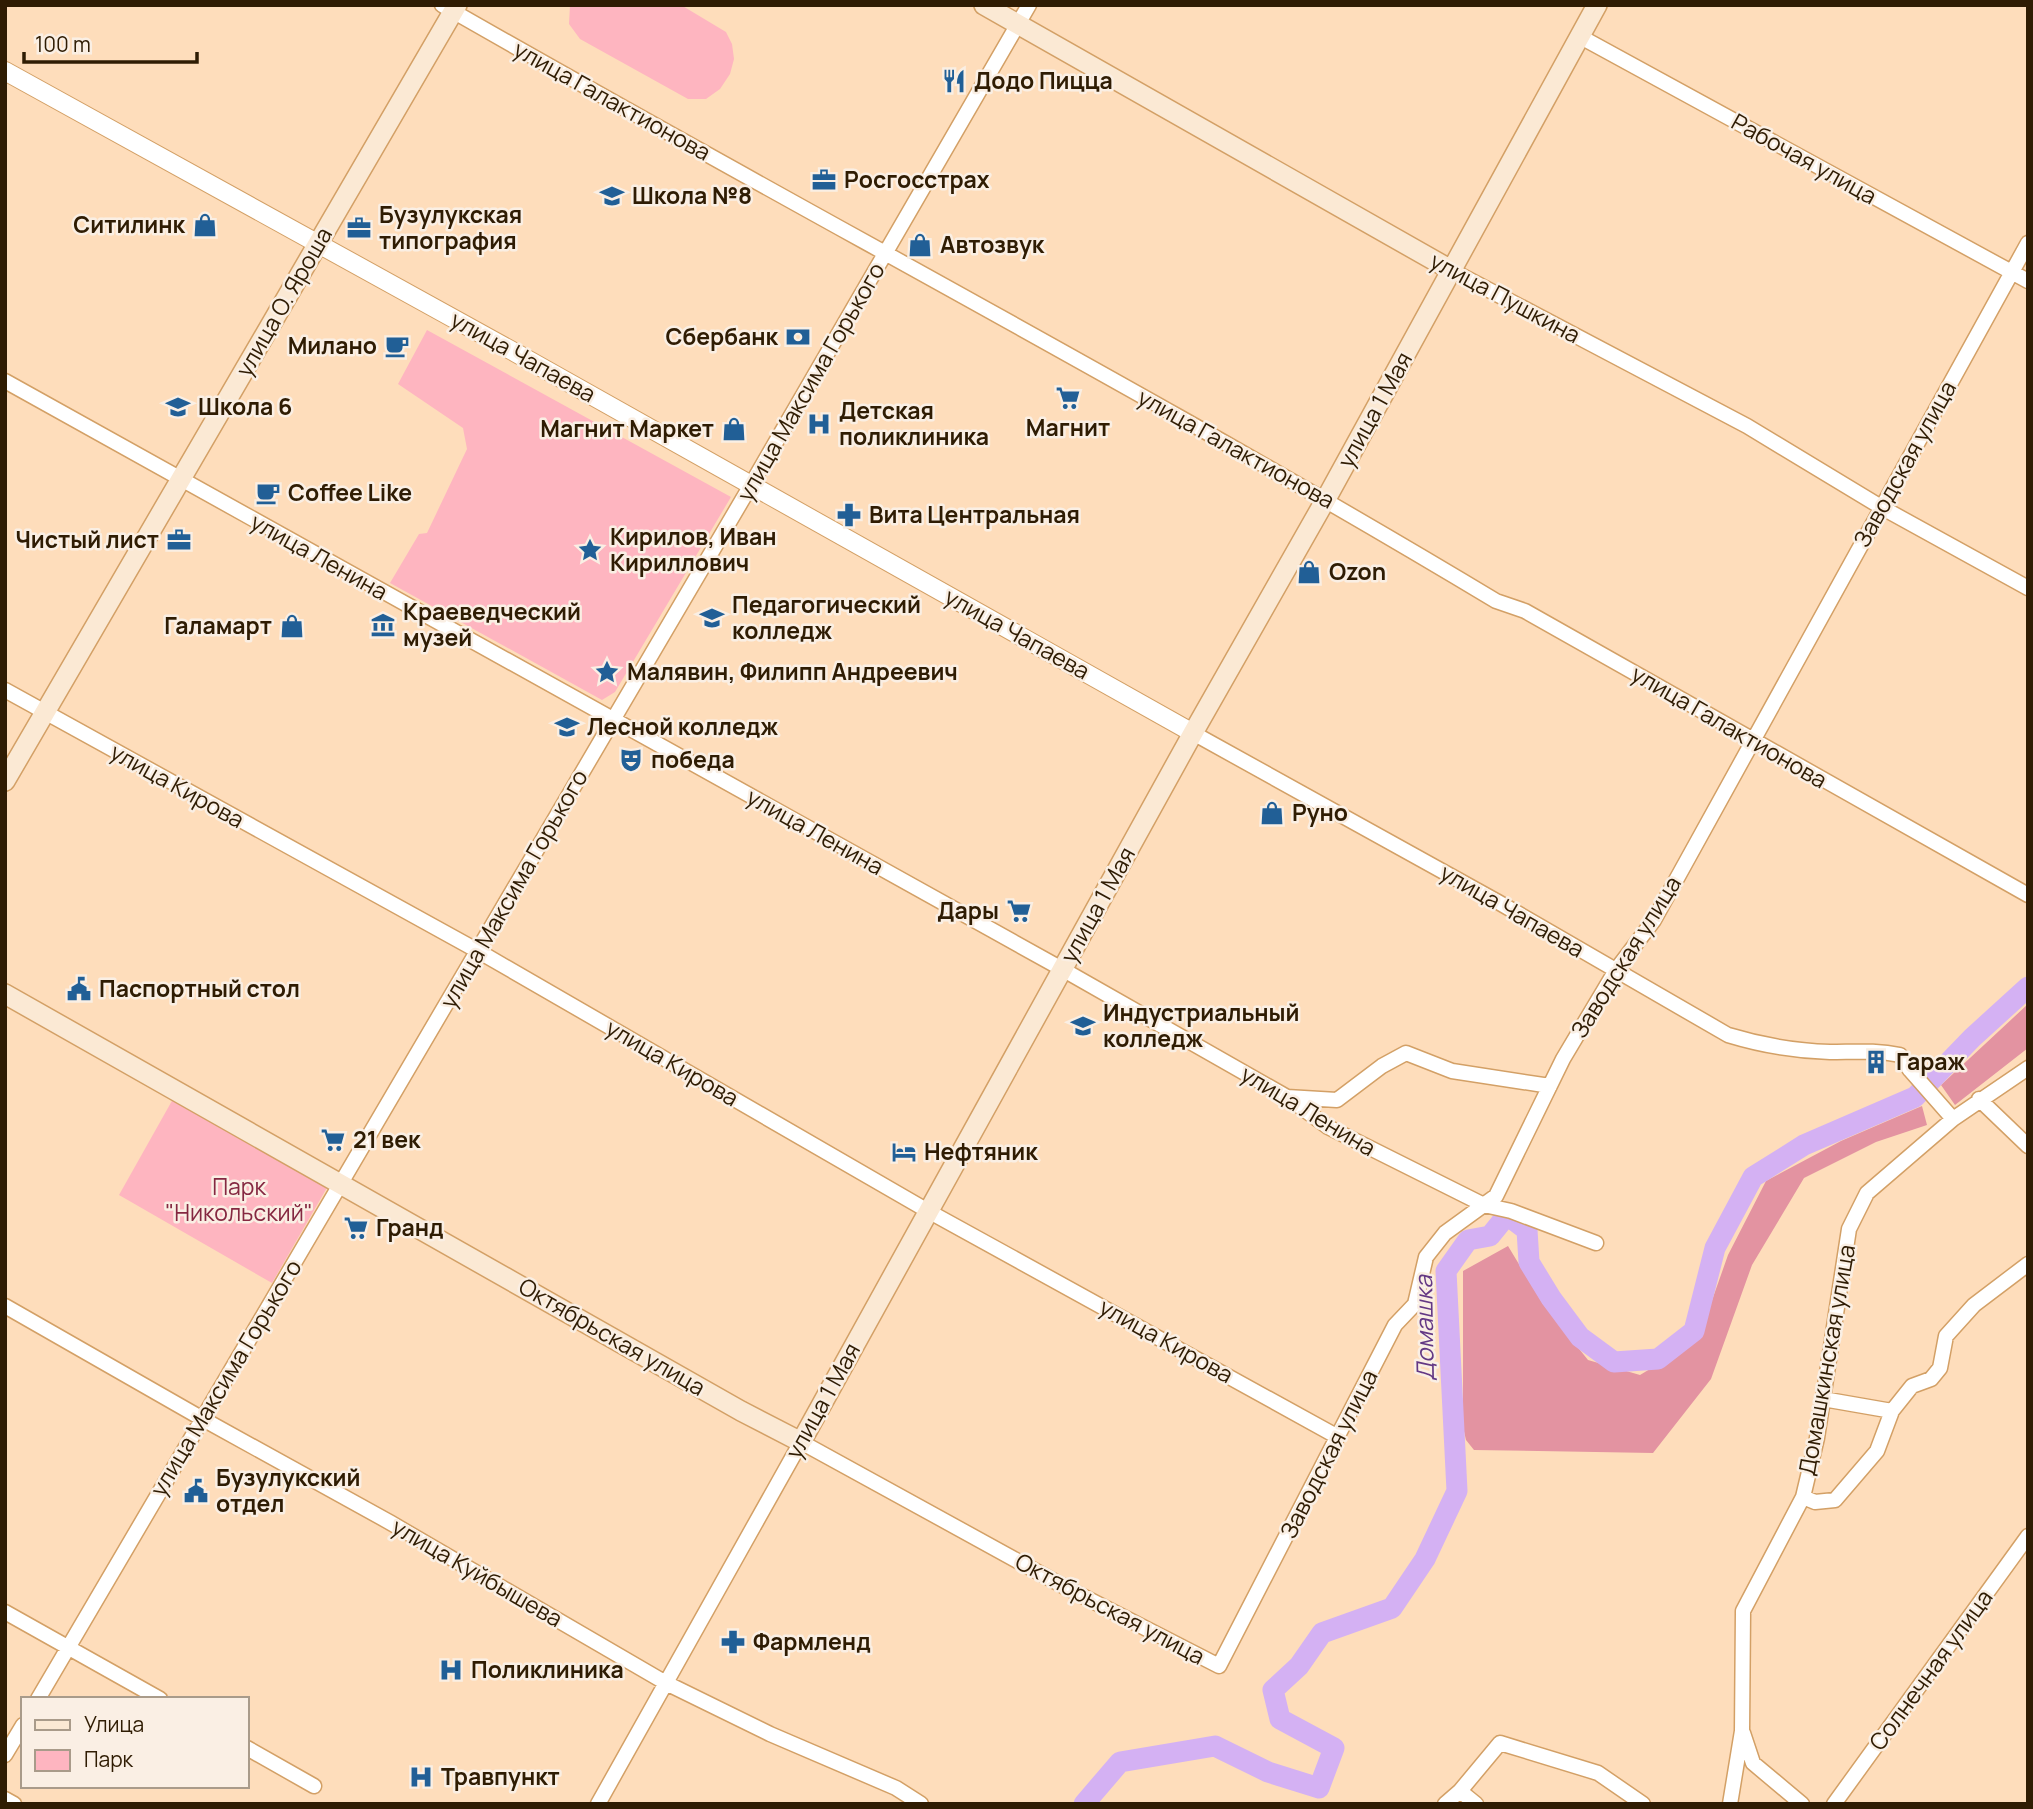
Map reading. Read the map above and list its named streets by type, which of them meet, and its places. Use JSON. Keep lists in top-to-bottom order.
{
  "streets": {
    "main road": [
      "улица Пушкина",
      "улица О. Яроша",
      "улица 1 Мая",
      "Октябрьская улица"
    ],
    "street": [
      "улица Галактионова",
      "Рабочая улица",
      "улица Чапаева",
      "улица Максима Горького",
      "Заводская улица",
      "улица Ленина",
      "улица Кирова",
      "Домашкинская улица",
      "улица Куйбышева",
      "Солнечная улица"
    ]
  },
  "crossings": [
    ["улица Галактионова", "улица О. Яроша"],
    ["улица Галактионова", "улица Максима Горького"],
    ["улица Галактионова", "улица 1 Мая"],
    ["улица Галактионова", "Заводская улица"],
    ["Рабочая улица", "улица 1 Мая"],
    ["Рабочая улица", "Заводская улица"],
    ["улица Пушкина", "улица Максима Горького"],
    ["улица Пушкина", "улица 1 Мая"],
    ["улица Пушкина", "Заводская улица"],
    ["улица О. Яроша", "улица Чапаева"],
    ["улица О. Яроша", "улица Ленина"],
    ["улица О. Яроша", "улица Кирова"],
    ["улица Чапаева", "улица Максима Горького"],
    ["улица Чапаева", "улица 1 Мая"],
    ["улица Чапаева", "Заводская улица"],
    ["улица Чапаева", "Домашкинская улица"],
    ["улица Максима Горького", "улица Ленина"],
    ["улица Максима Горького", "улица Кирова"],
    ["улица Максима Горького", "Октябрьская улица"],
    ["улица Максима Горького", "улица Куйбышева"],
    ["улица 1 Мая", "улица Ленина"],
    ["улица 1 Мая", "улица Кирова"],
    ["улица 1 Мая", "Октябрьская улица"],
    ["улица 1 Мая", "улица Куйбышева"],
    ["Заводская улица", "улица Ленина"],
    ["Заводская улица", "улица Кирова"],
    ["Заводская улица", "Октябрьская улица"]
  ],
  "water": ["Домашка"],
  "parks": ["Парк \"Никольский\""],
  "places": {
    "restaurant": ["Додо Пицца"],
    "office": ["Росгосстрах", "Бузулукская типография", "Чистый лист"],
    "school or university": [
      "Школа №8",
      "Школа 6",
      "Педагогический колледж",
      "Лесной колледж",
      "Индустриальный колледж"
    ],
    "shop": [
      "Ситилинк",
      "Автозвук",
      "Магнит Маркет",
      "Ozon",
      "Галамарт",
      "Руно"
    ],
    "bank": ["Сбербанк"],
    "cafe": ["Милано", "Coffee Like"],
    "supermarket": [
      "Магнит",
      "Дары",
      "21 век",
      "Гранд"
    ],
    "hospital": ["Детская поликлиника", "Поликлиника", "Травпункт"],
    "pharmacy": ["Вита Центральная", "Фармленд"],
    "place": ["Кирилов, Иван Кириллович", "Малявин, Филипп Андреевич"],
    "museum": ["Краеведческий музей"],
    "theatre": ["победа"],
    "public building": ["Паспортный стол", "Бузулукский отдел"],
    "building": ["Гараж"],
    "hotel": ["Нефтяник"]
  },
  "legend": ["Улица", "Парк"],
  "scale_bar": "100 m"
}
